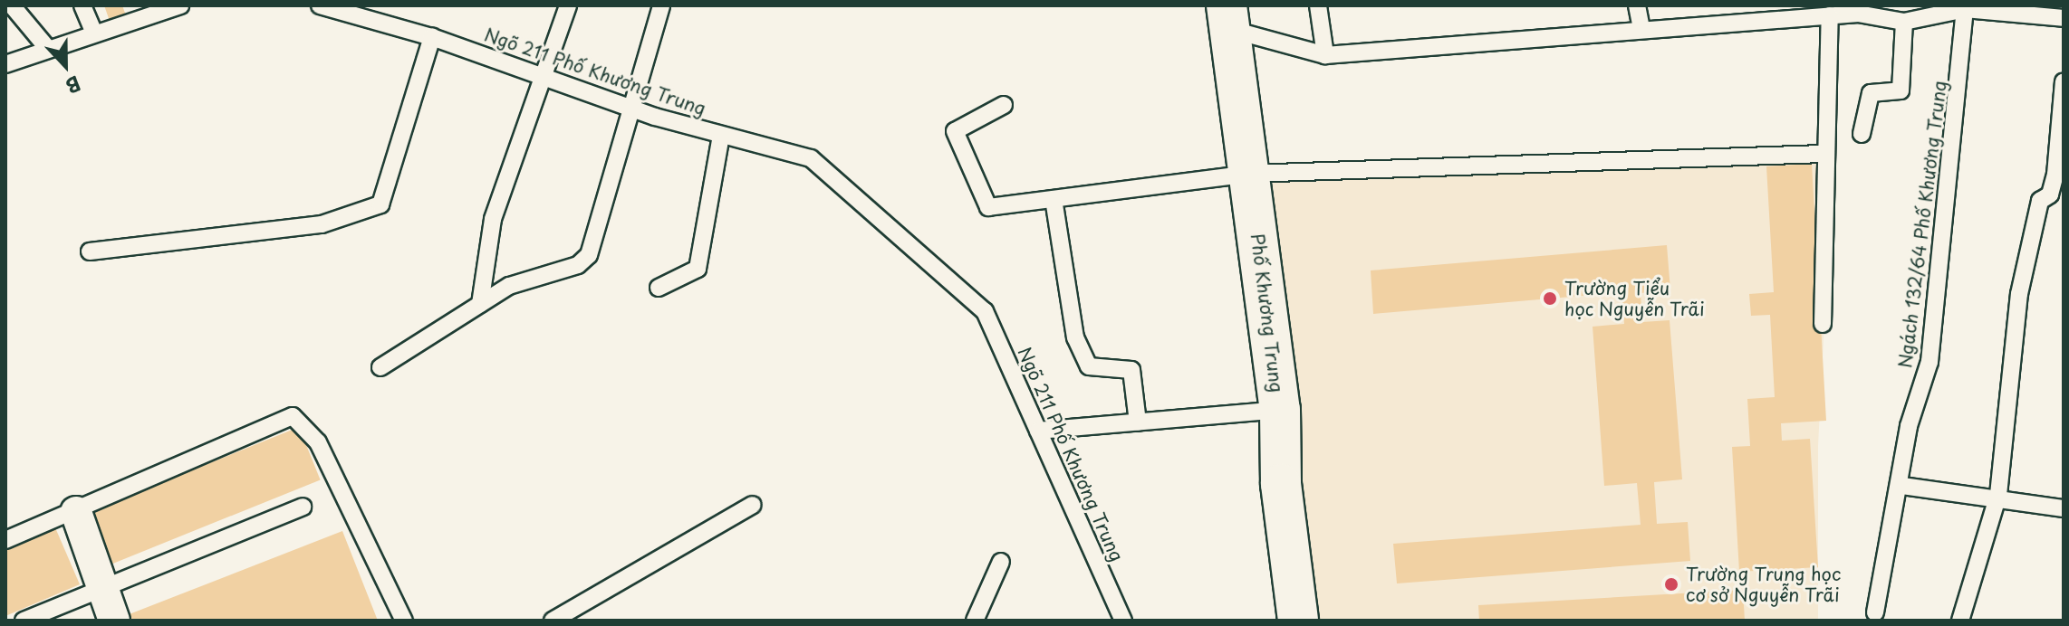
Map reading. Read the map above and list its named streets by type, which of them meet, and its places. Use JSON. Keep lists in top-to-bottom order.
{
  "streets": {
    "street": ["Phố Khương Trung"],
    "lane": ["Ngõ 211 Phố Khương Trung", "Ngách 132/64 Phố Khương Trung"]
  },
  "places": ["Trường Tiểu học Nguyễn Trãi", "Trường Trung học cơ sở Nguyễn Trãi"],
  "north": "bottom"
}
